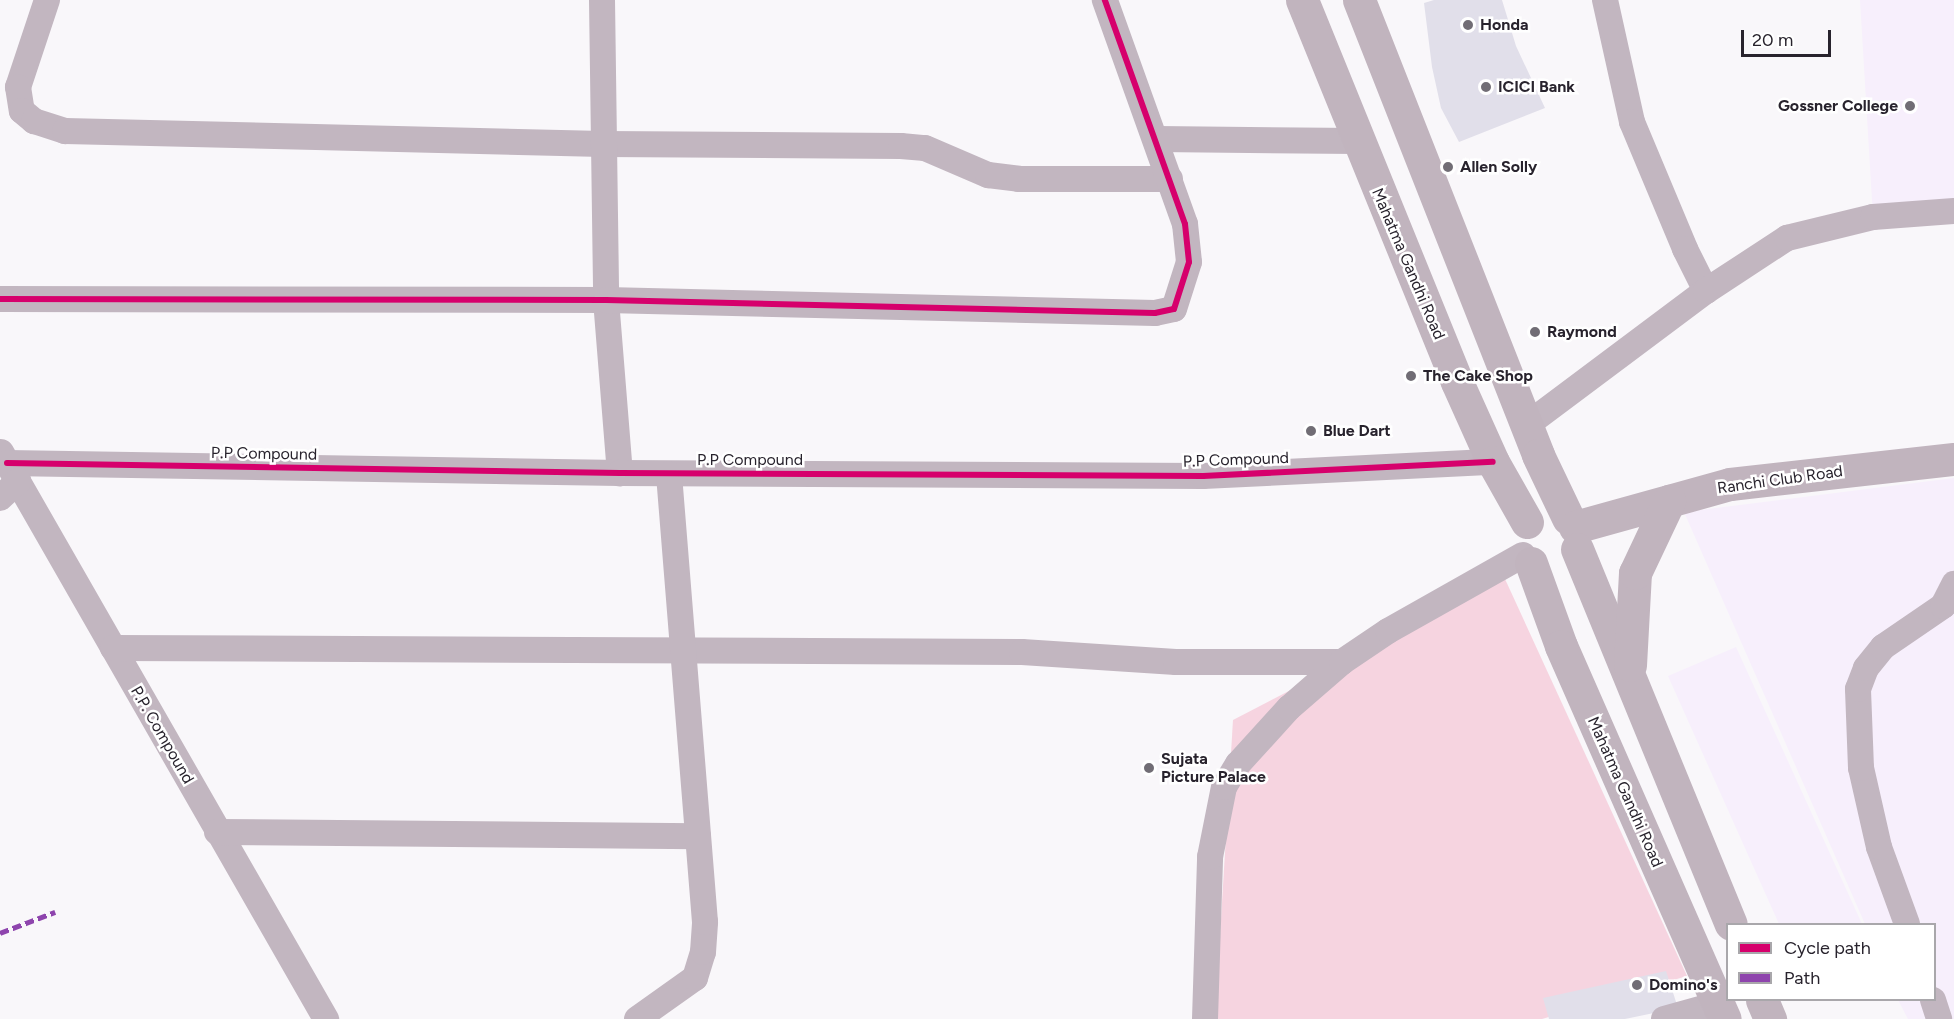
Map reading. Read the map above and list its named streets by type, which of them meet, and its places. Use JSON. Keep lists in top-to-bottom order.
{
  "streets": {
    "main road": ["Mahatma Gandhi Road", "Ranchi Club Road"],
    "street": ["P.P Compound", "P.P. Compound"]
  },
  "crossings": [
    ["Mahatma Gandhi Road", "P.P Compound"],
    ["Mahatma Gandhi Road", "Ranchi Club Road"],
    ["P.P Compound", "P.P. Compound"]
  ],
  "places": [
    "Honda",
    "ICICI Bank",
    "Gossner College",
    "Allen Solly",
    "Raymond",
    "The Cake Shop",
    "Blue Dart",
    "Sujata Picture Palace",
    "Domino's"
  ],
  "legend": ["Cycle path", "Path"],
  "scale_bar": "20 m"
}
